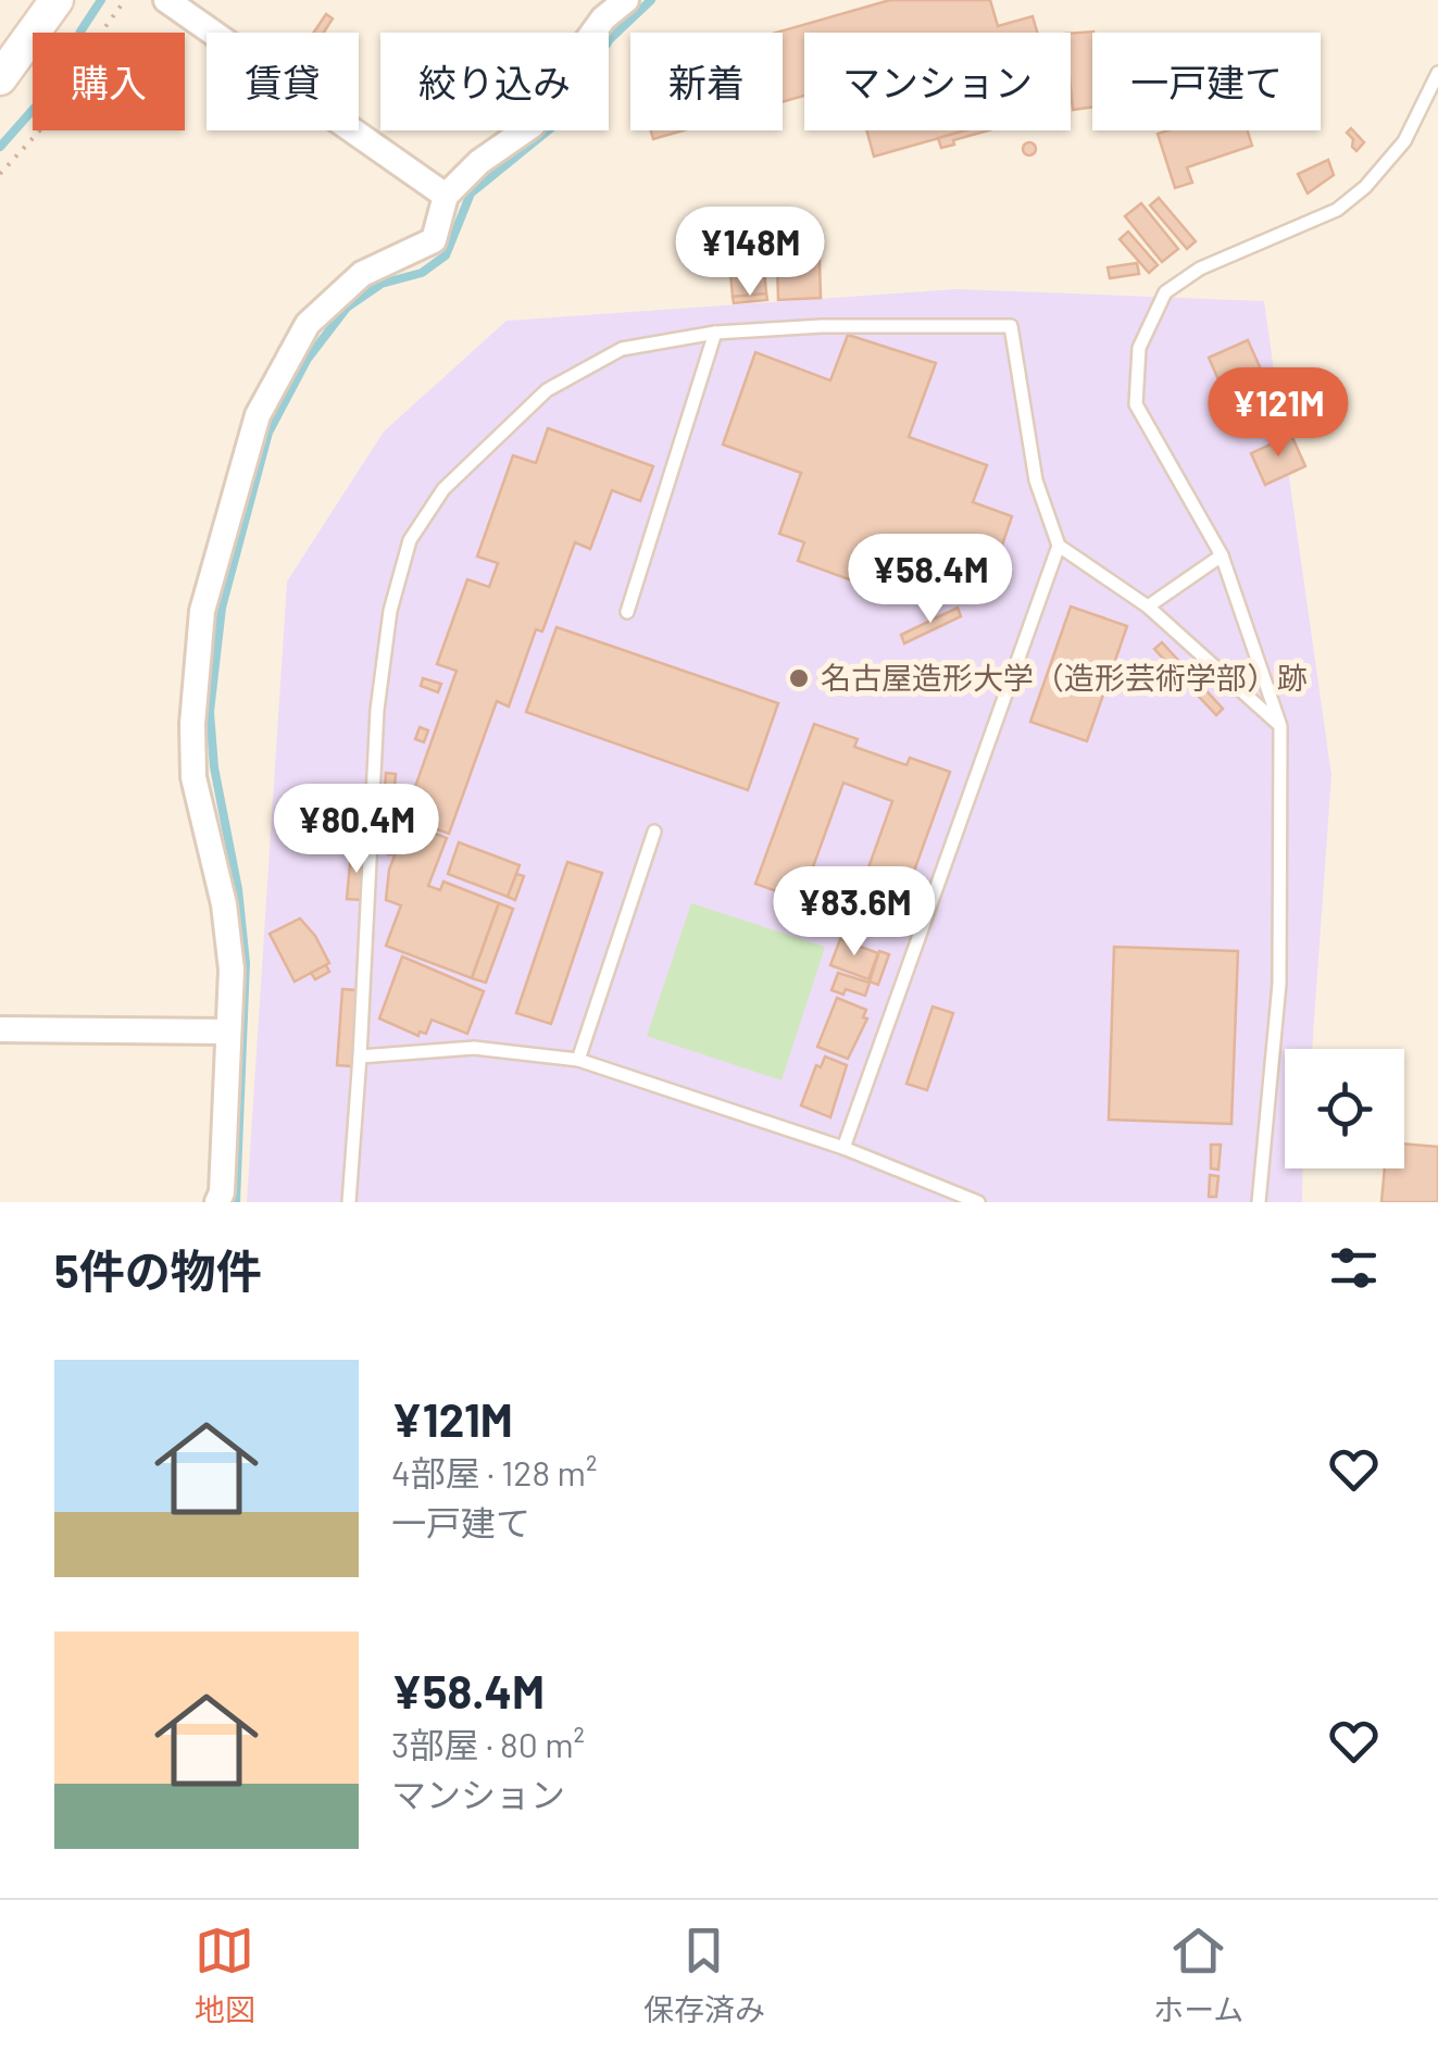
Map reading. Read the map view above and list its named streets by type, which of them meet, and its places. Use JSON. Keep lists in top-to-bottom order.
{
  "places": ["名古屋造形大学（造形芸術学部）跡"],
  "page": {
    "chip": [
      "購入",
      "賃貸",
      "絞り込み",
      "新着",
      "マンション",
      "一戸建て"
    ],
    "price": [
      "¥148M",
      "¥121M",
      "¥58.4M",
      "¥80.4M",
      "¥83.6M"
    ],
    "heading": "5件の物件",
    "list": [
      {
        "name": "¥121M",
        "note": "4部屋 · 128 m² · 一戸建て"
      },
      {
        "name": "¥58.4M",
        "note": "3部屋 · 80 m² · マンション"
      }
    ],
    "tabs": ["地図", "保存済み", "ホーム"]
  }
}
